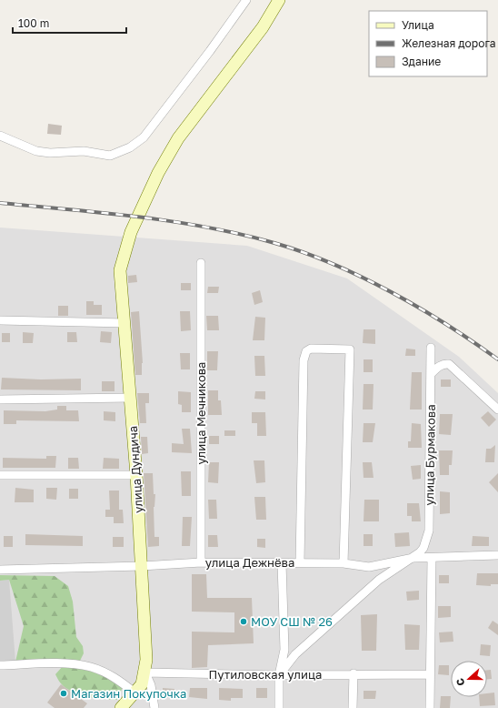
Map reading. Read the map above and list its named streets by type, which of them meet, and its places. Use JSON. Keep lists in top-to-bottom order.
{
  "streets": {
    "street": [
      "улица Мечникова",
      "улица Бурмакова",
      "улица Дундича",
      "улица Дежнёва",
      "Путиловская улица"
    ]
  },
  "crossings": [
    ["улица Мечникова", "улица Дежнёва"],
    ["улица Бурмакова", "улица Дежнёва"],
    ["улица Дундича", "улица Дежнёва"],
    ["улица Дундича", "Путиловская улица"]
  ],
  "places": ["МОУ СШ № 26", "Магазин Покупочка"],
  "legend": ["Улица", "Железная дорога", "Здание"],
  "scale_bar": "100 m",
  "north": "left"
}
